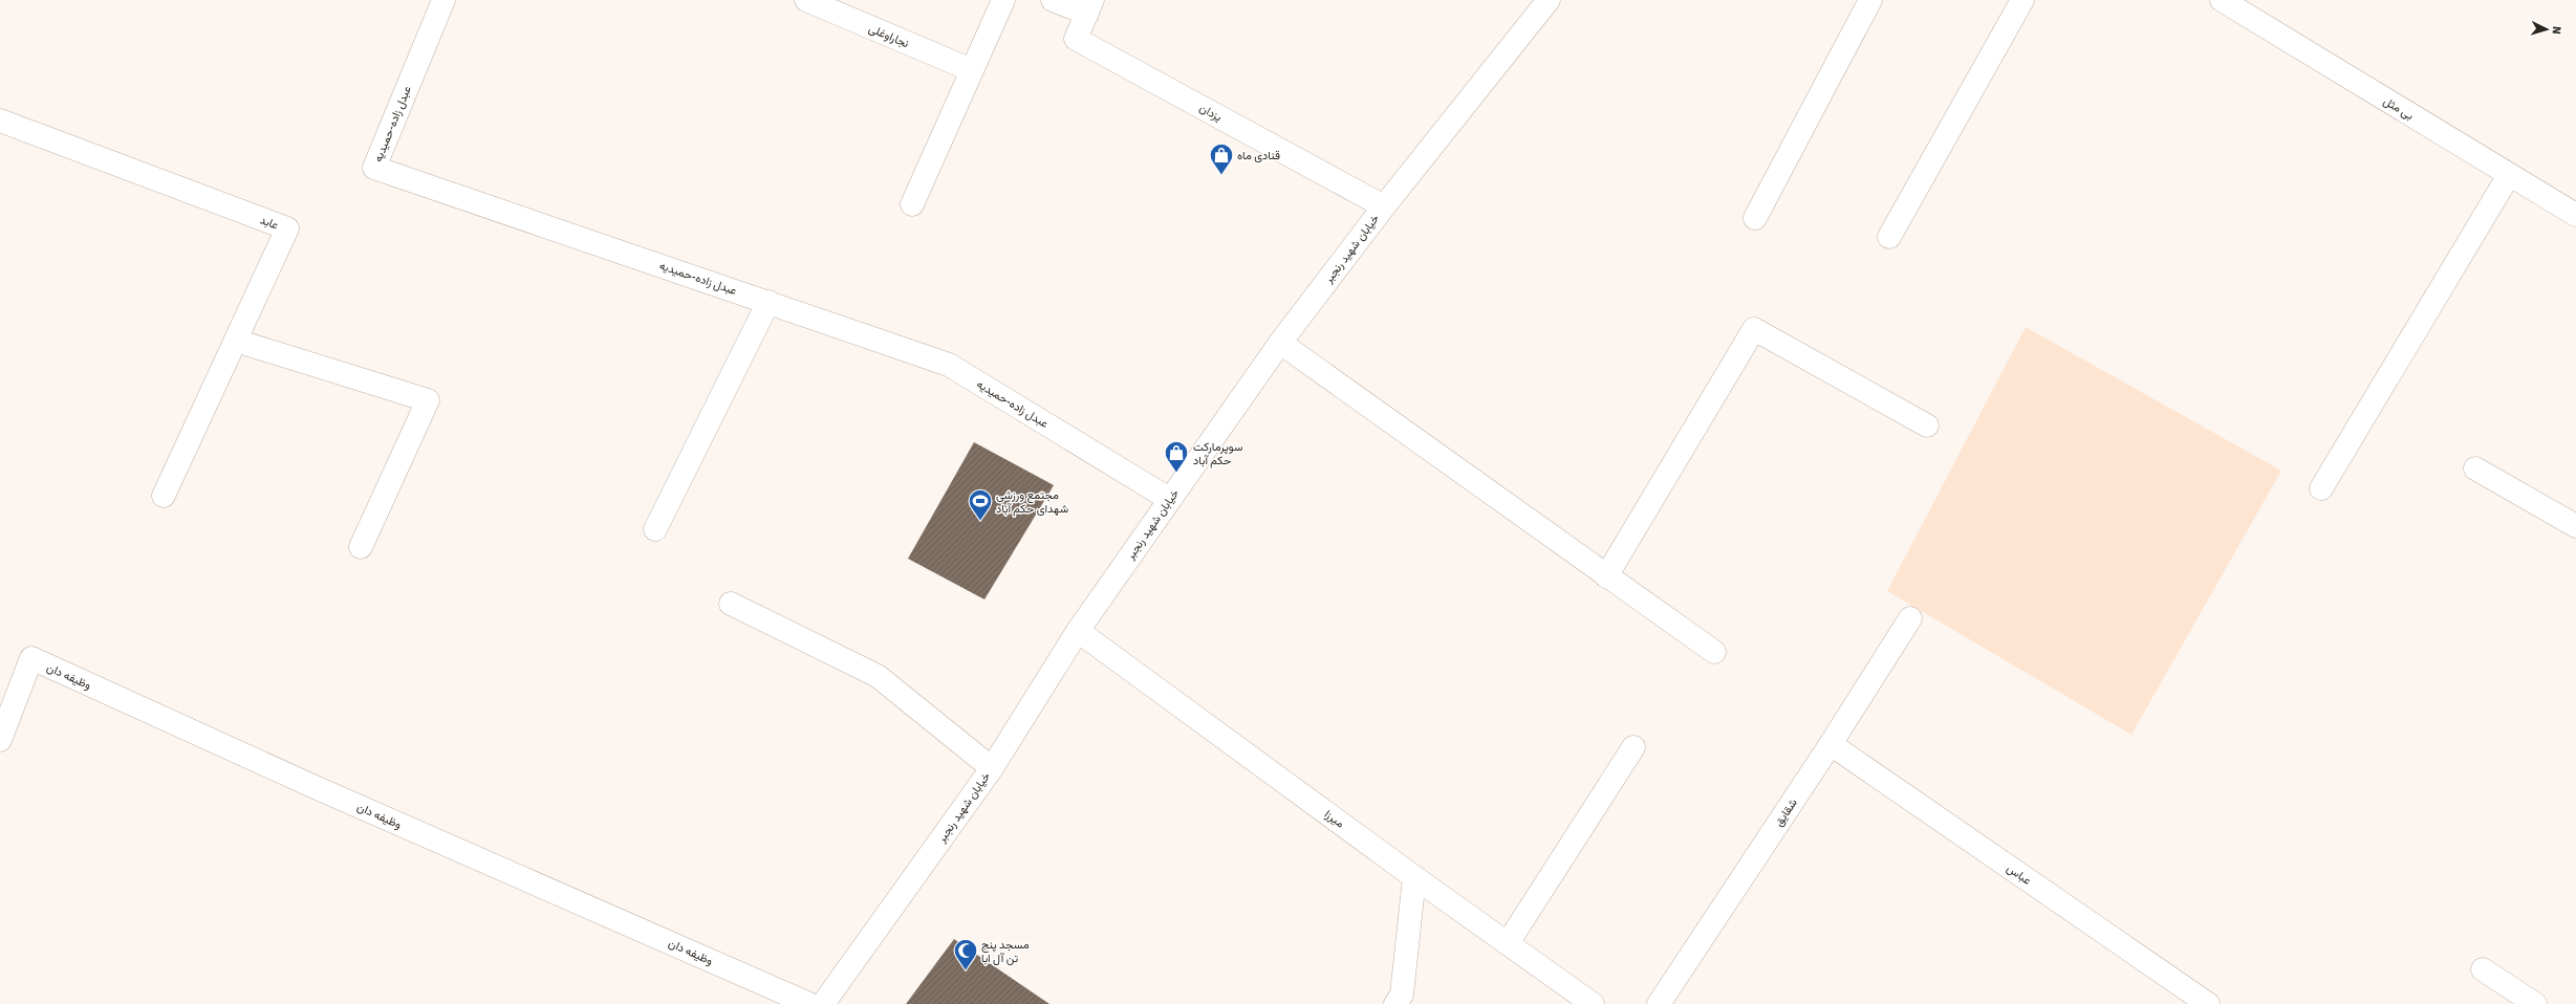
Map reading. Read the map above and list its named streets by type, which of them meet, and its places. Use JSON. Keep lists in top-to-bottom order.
{
  "streets": {
    "street": [
      "نجاراوغلی",
      "بی مثل",
      "یزدان",
      "عبدل زاده-حمیدیه",
      "عابد",
      "خیابان شهید رنجبر",
      "وظیفه دان",
      "شقایق",
      "میرزا",
      "عباس"
    ]
  },
  "crossings": [
    ["یزدان", "خیابان شهید رنجبر"],
    ["عبدل زاده-حمیدیه", "خیابان شهید رنجبر"],
    ["خیابان شهید رنجبر", "میرزا"],
    ["شقایق", "عباس"]
  ],
  "places": {
    "shop": ["قنادی ماه", "سوپرمارکت حکم آباد"],
    "sports": ["مجتمع ورزشی شهدای حکم آباد"],
    "mosque": ["مسجد پنج تن آل ابا"]
  },
  "north": "right"
}
